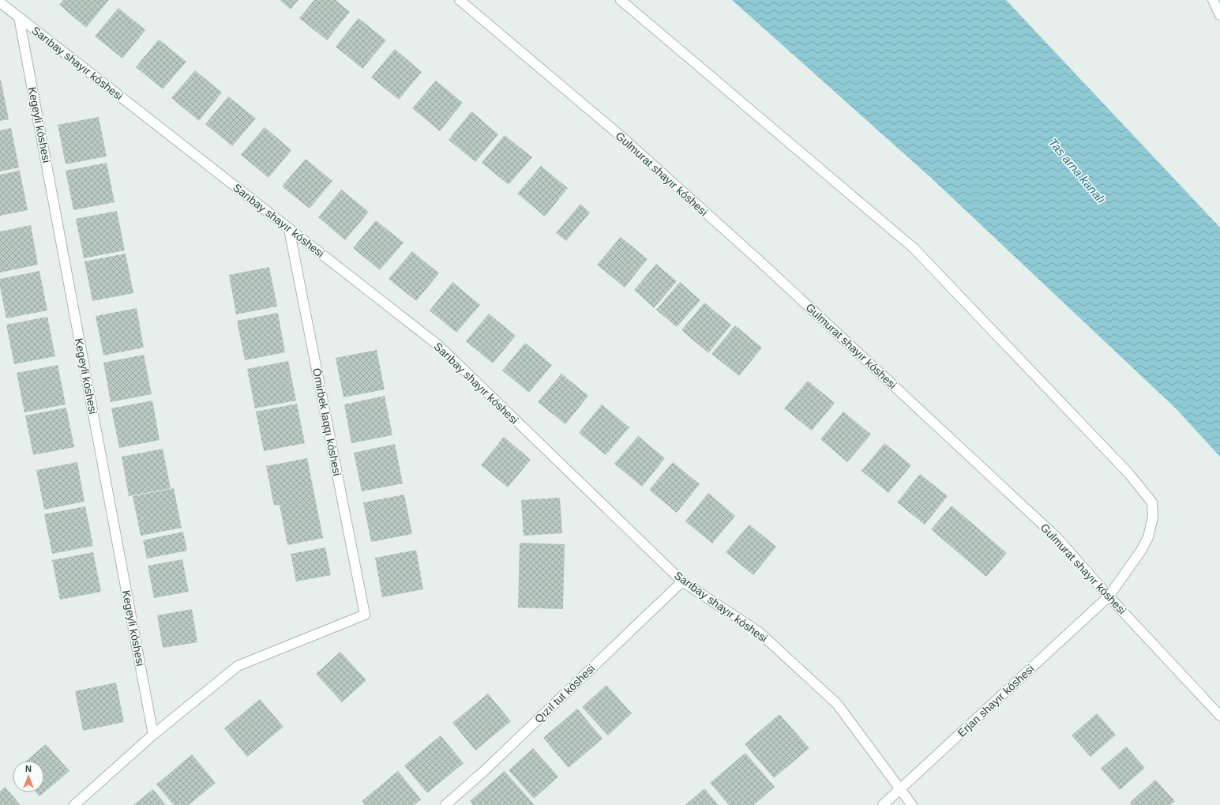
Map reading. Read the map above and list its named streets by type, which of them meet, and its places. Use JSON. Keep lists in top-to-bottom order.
{
  "streets": {
    "street": [
      "Sarıbay shayır kóshesi",
      "Kegeyli kóshesi",
      "Gulmurat shayır kóshesi",
      "Ómirbek laqqı kóshesi",
      "Qızıl tut kóshesi",
      "Erjan shayır kóshesi"
    ]
  },
  "crossings": [
    ["Sarıbay shayır kóshesi", "Kegeyli kóshesi"],
    ["Sarıbay shayır kóshesi", "Ómirbek laqqı kóshesi"],
    ["Sarıbay shayır kóshesi", "Qızıl tut kóshesi"],
    ["Sarıbay shayır kóshesi", "Erjan shayır kóshesi"],
    ["Kegeyli kóshesi", "Ómirbek laqqı kóshesi"],
    ["Gulmurat shayır kóshesi", "Erjan shayır kóshesi"]
  ],
  "water": ["Tas arna kanalı"],
  "north": "top"
}
